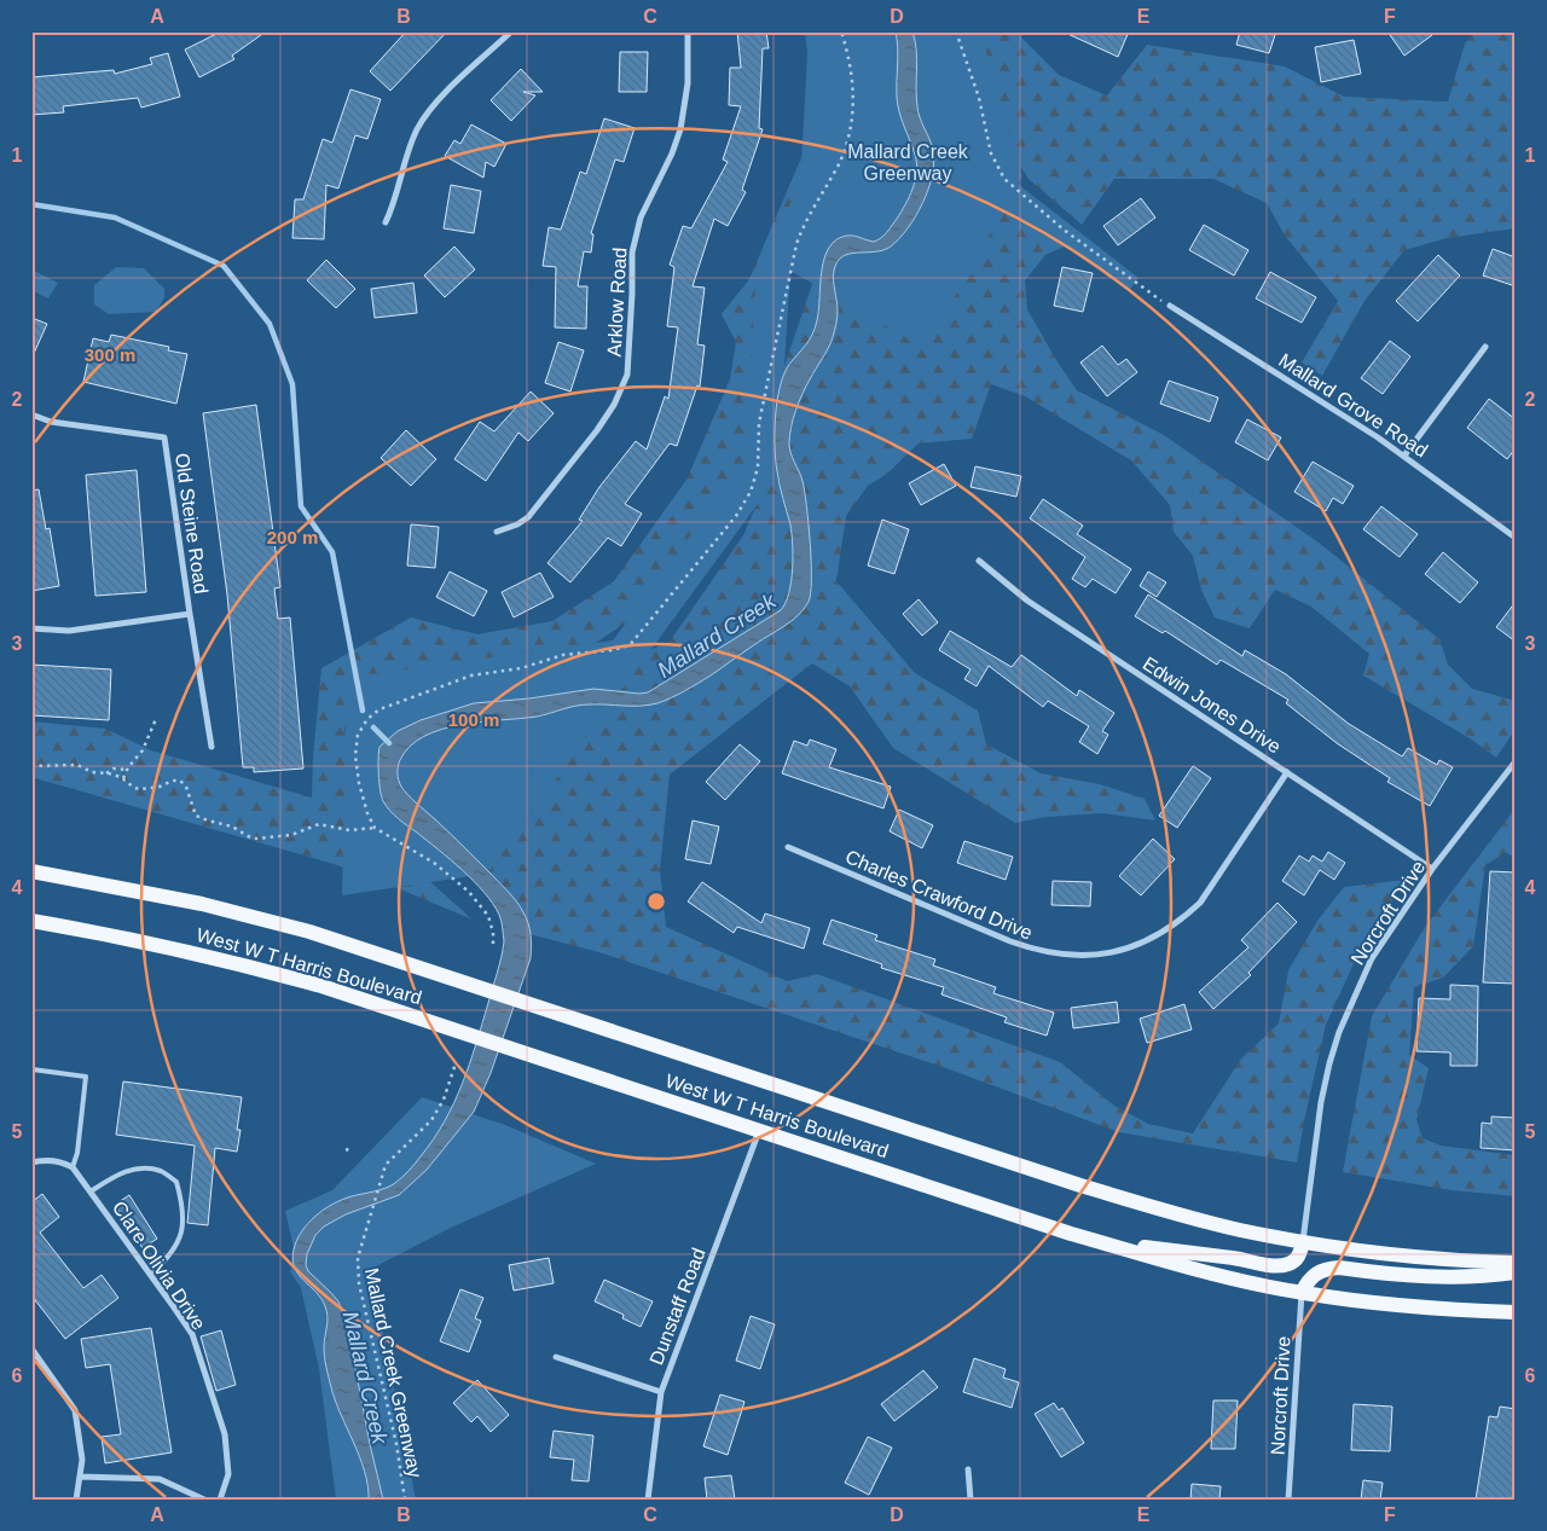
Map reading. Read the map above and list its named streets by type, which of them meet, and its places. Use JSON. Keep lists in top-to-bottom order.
{
  "streets": {
    "main road": ["West W T Harris Boulevard"],
    "street": [
      "Arklow Road",
      "Mallard Grove Road",
      "Old Steine Road",
      "Edwin Jones Drive",
      "Charles Crawford Drive",
      "Norcroft Drive",
      "Clare Olivia Drive",
      "Dunstaff Road"
    ],
    "path": ["Mallard Creek Greenway"]
  },
  "crossings": [
    ["Edwin Jones Drive", "Charles Crawford Drive"],
    ["Edwin Jones Drive", "Norcroft Drive"],
    ["Norcroft Drive", "West W T Harris Boulevard"],
    ["West W T Harris Boulevard", "Dunstaff Road"]
  ],
  "water": ["Mallard Creek"],
  "parks": ["Mallard Creek Greenway"],
  "grid": {
    "columns": [
      "A",
      "B",
      "C",
      "D",
      "E",
      "F"
    ],
    "rows": [
      "1",
      "2",
      "3",
      "4",
      "5",
      "6"
    ]
  },
  "rings": ["300 m", "200 m", "100 m"]
}
